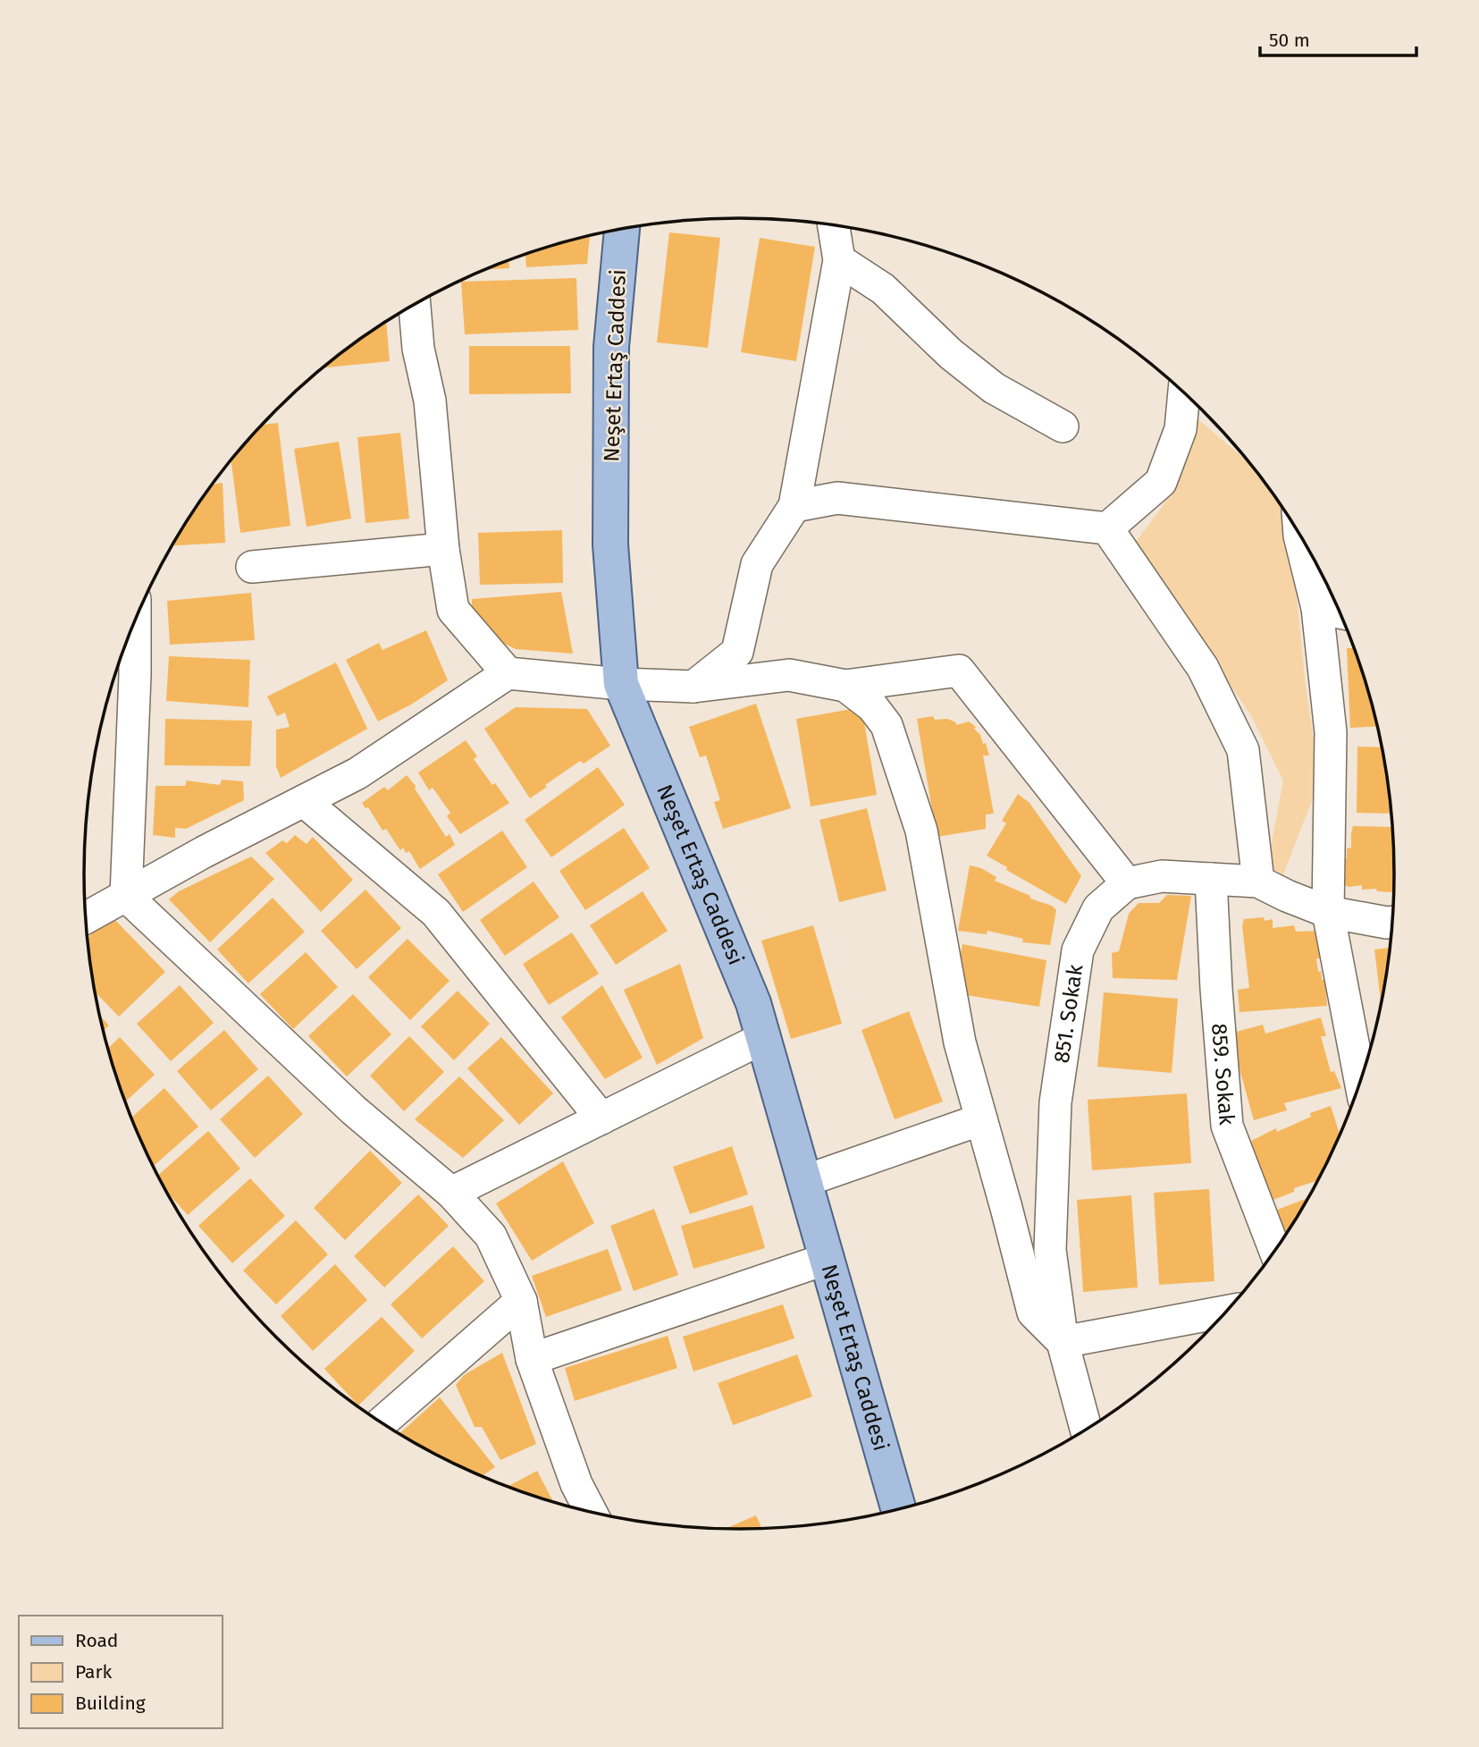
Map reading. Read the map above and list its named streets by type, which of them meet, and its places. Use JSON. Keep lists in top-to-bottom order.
{
  "streets": {
    "main road": ["Neşet Ertaş Caddesi"],
    "street": ["851. Sokak", "859. Sokak"]
  },
  "legend": ["Road", "Park", "Building"],
  "scale_bar": "50 m"
}
